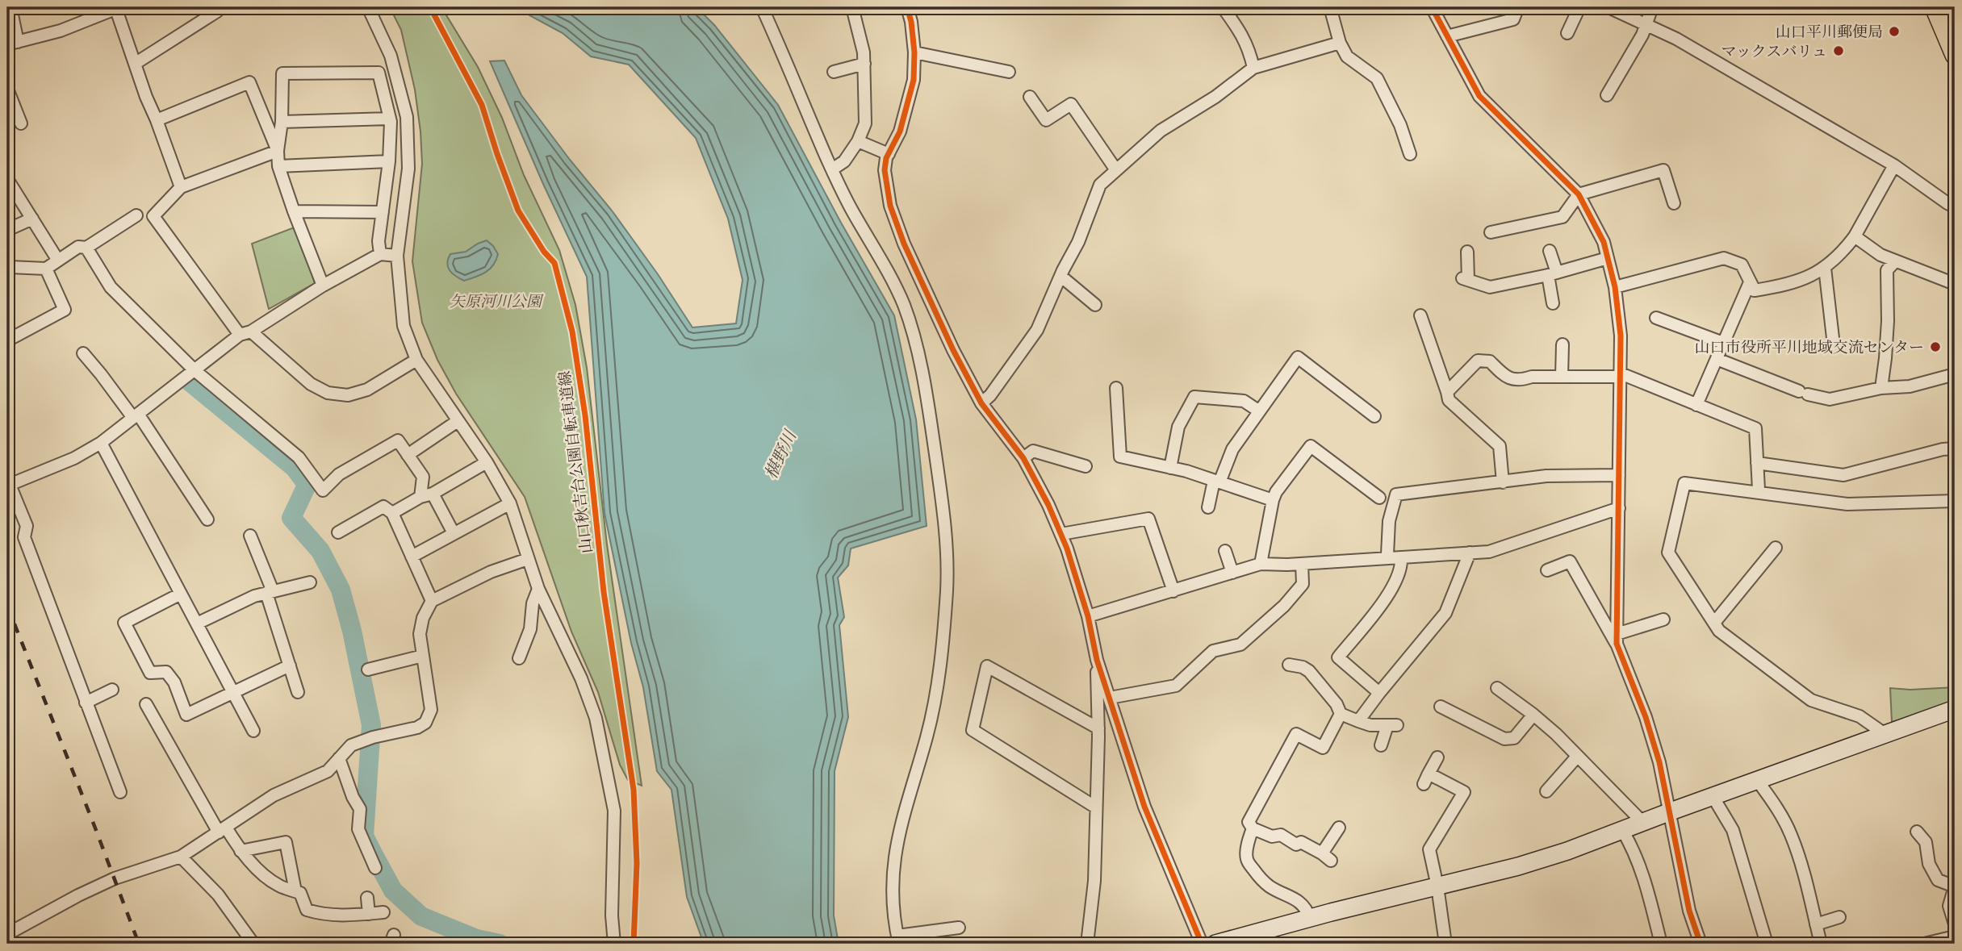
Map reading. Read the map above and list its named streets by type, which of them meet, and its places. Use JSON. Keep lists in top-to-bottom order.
{
  "streets": {
    "cycle path": ["山口秋吉台公園自転車道線"]
  },
  "water": ["椹野川"],
  "parks": ["矢原河川公園"],
  "places": ["山口平川郵便局", "マックスバリュ", "山口市役所平川地域交流センター"]
}
